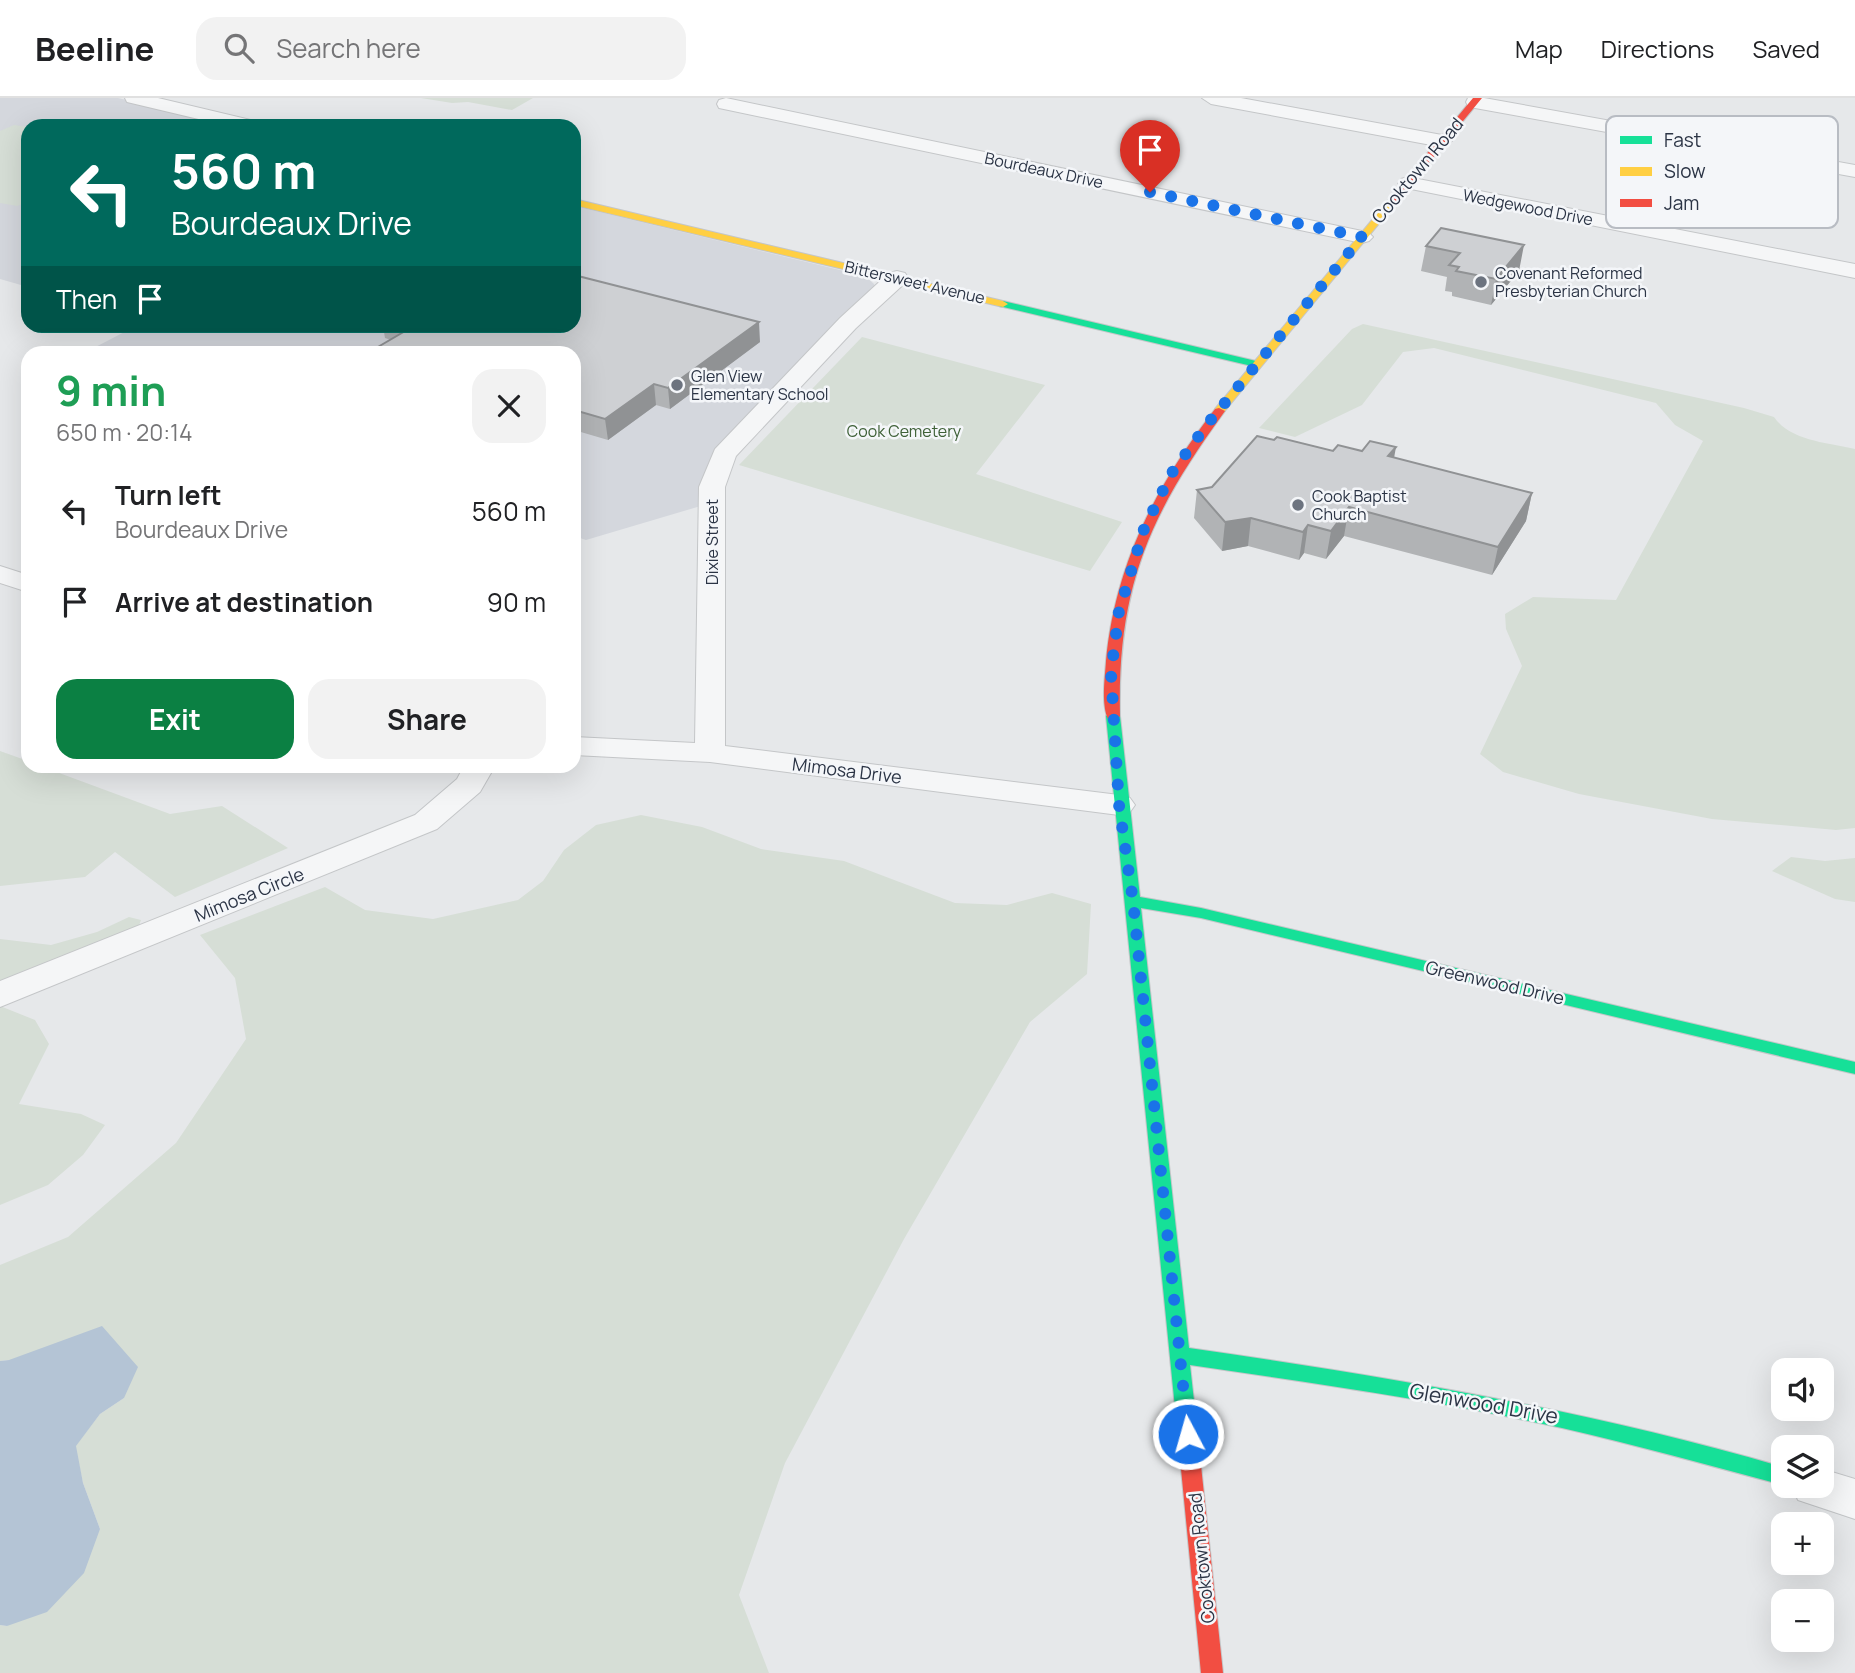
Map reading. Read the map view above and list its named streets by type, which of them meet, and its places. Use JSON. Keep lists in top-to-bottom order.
{
  "streets": {
    "street": [
      "Bourdeaux Drive",
      "Cooktown Road",
      "Wedgewood Drive",
      "Bittersweet Avenue",
      "Dixie Street",
      "Mimosa Drive",
      "Mimosa Circle",
      "Greenwood Drive",
      "Glenwood Drive"
    ]
  },
  "crossings": [
    ["Bourdeaux Drive", "Cooktown Road"],
    ["Cooktown Road", "Wedgewood Drive"],
    ["Cooktown Road", "Bittersweet Avenue"],
    ["Cooktown Road", "Mimosa Drive"],
    ["Cooktown Road", "Greenwood Drive"],
    ["Cooktown Road", "Glenwood Drive"],
    ["Bittersweet Avenue", "Dixie Street"],
    ["Dixie Street", "Mimosa Drive"]
  ],
  "parks": ["Cook Cemetery"],
  "places": ["Covenant Reformed Presbyterian Church", "Glen View Elementary School", "Cook Baptist Church"],
  "legend": ["Fast", "Slow", "Jam"],
  "page": {
    "header": "Beeline",
    "search": "Search here",
    "nav": ["Map", "Directions", "Saved"],
    "turn": ["560 m", "Bourdeaux Drive"],
    "then": "Then",
    "heading": ["9 min", "650 m · 20:14"],
    "list": [
      {
        "name": "Turn left",
        "note": "Bourdeaux Drive",
        "value": "560 m"
      },
      {
        "name": "Arrive at destination",
        "value": "90 m"
      }
    ],
    "buttons": ["Exit", "Share"],
    "map_buttons": ["+", "−"]
  }
}
